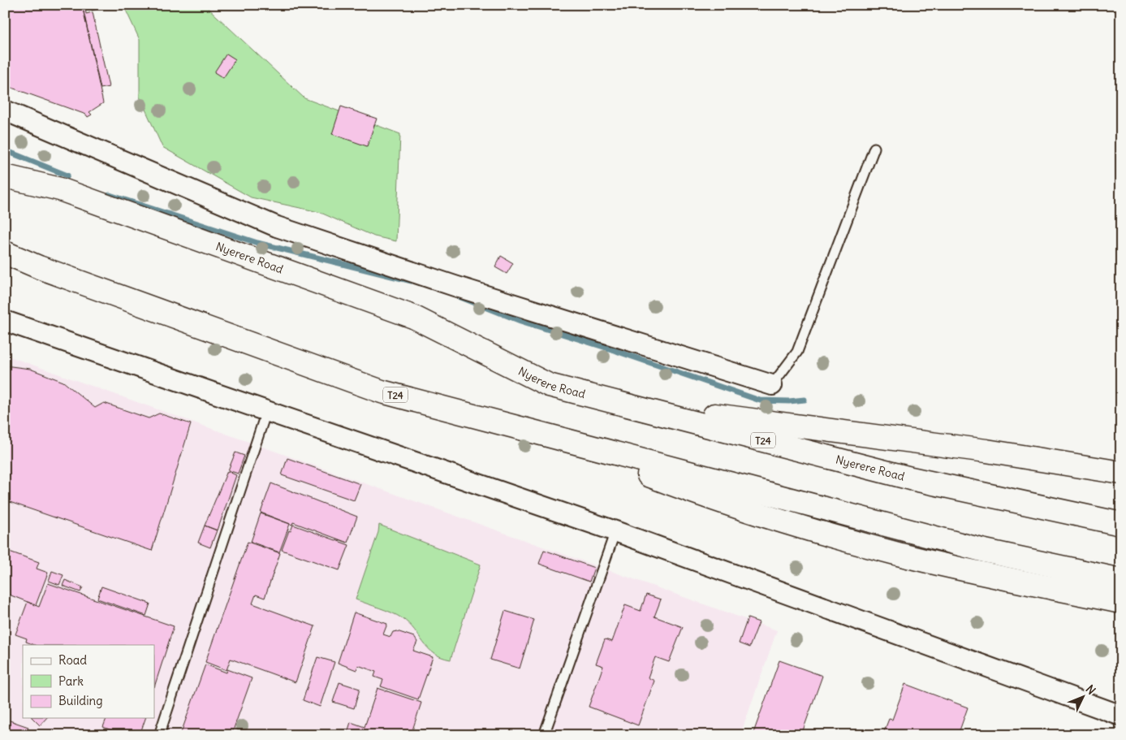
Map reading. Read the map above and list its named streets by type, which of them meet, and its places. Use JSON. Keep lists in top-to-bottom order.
{
  "streets": {
    "highway": ["Nyerere Road", "T24"]
  },
  "legend": ["Road", "Park", "Building"],
  "north": "top right"
}
